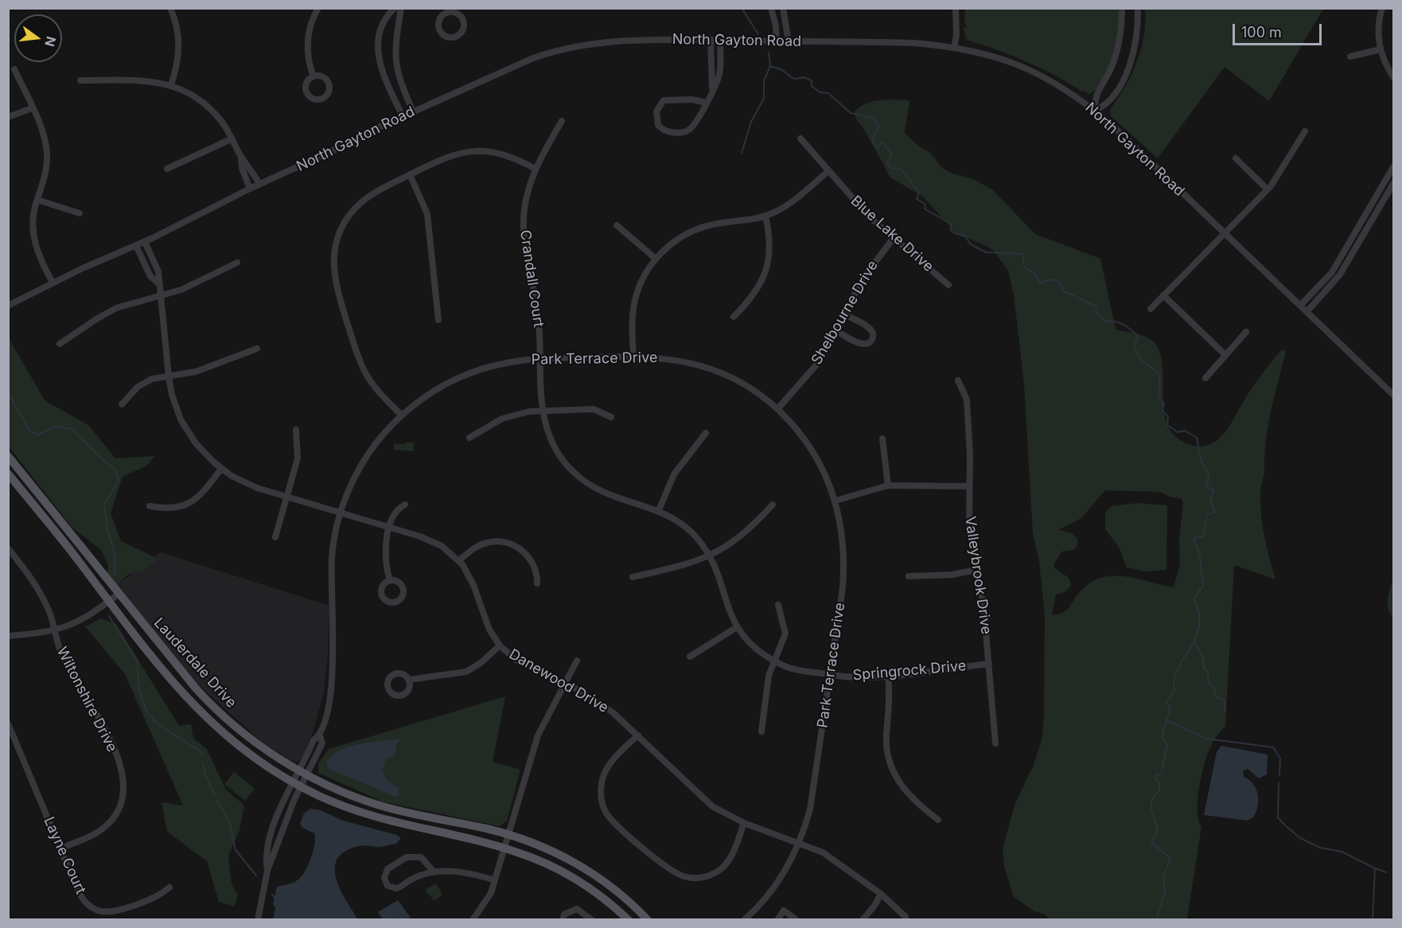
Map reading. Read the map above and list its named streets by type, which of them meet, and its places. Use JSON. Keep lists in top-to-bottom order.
{
  "streets": {
    "main road": ["Lauderdale Drive"],
    "street": [
      "North Gayton Road",
      "Blue Lake Drive",
      "Crandall Court",
      "Shelbourne Drive",
      "Park Terrace Drive",
      "Valleybrook Drive",
      "Springrock Drive",
      "Danewood Drive",
      "Wiltonshire Drive",
      "Layne Court"
    ]
  },
  "crossings": [
    ["Blue Lake Drive", "Shelbourne Drive"],
    ["Crandall Court", "Park Terrace Drive"],
    ["Crandall Court", "Springrock Drive"],
    ["Shelbourne Drive", "Park Terrace Drive"],
    ["Park Terrace Drive", "Lauderdale Drive"],
    ["Park Terrace Drive", "Springrock Drive"],
    ["Park Terrace Drive", "Danewood Drive"],
    ["Valleybrook Drive", "Springrock Drive"],
    ["Wiltonshire Drive", "Layne Court"]
  ],
  "scale_bar": "100 m",
  "north": "right"
}
